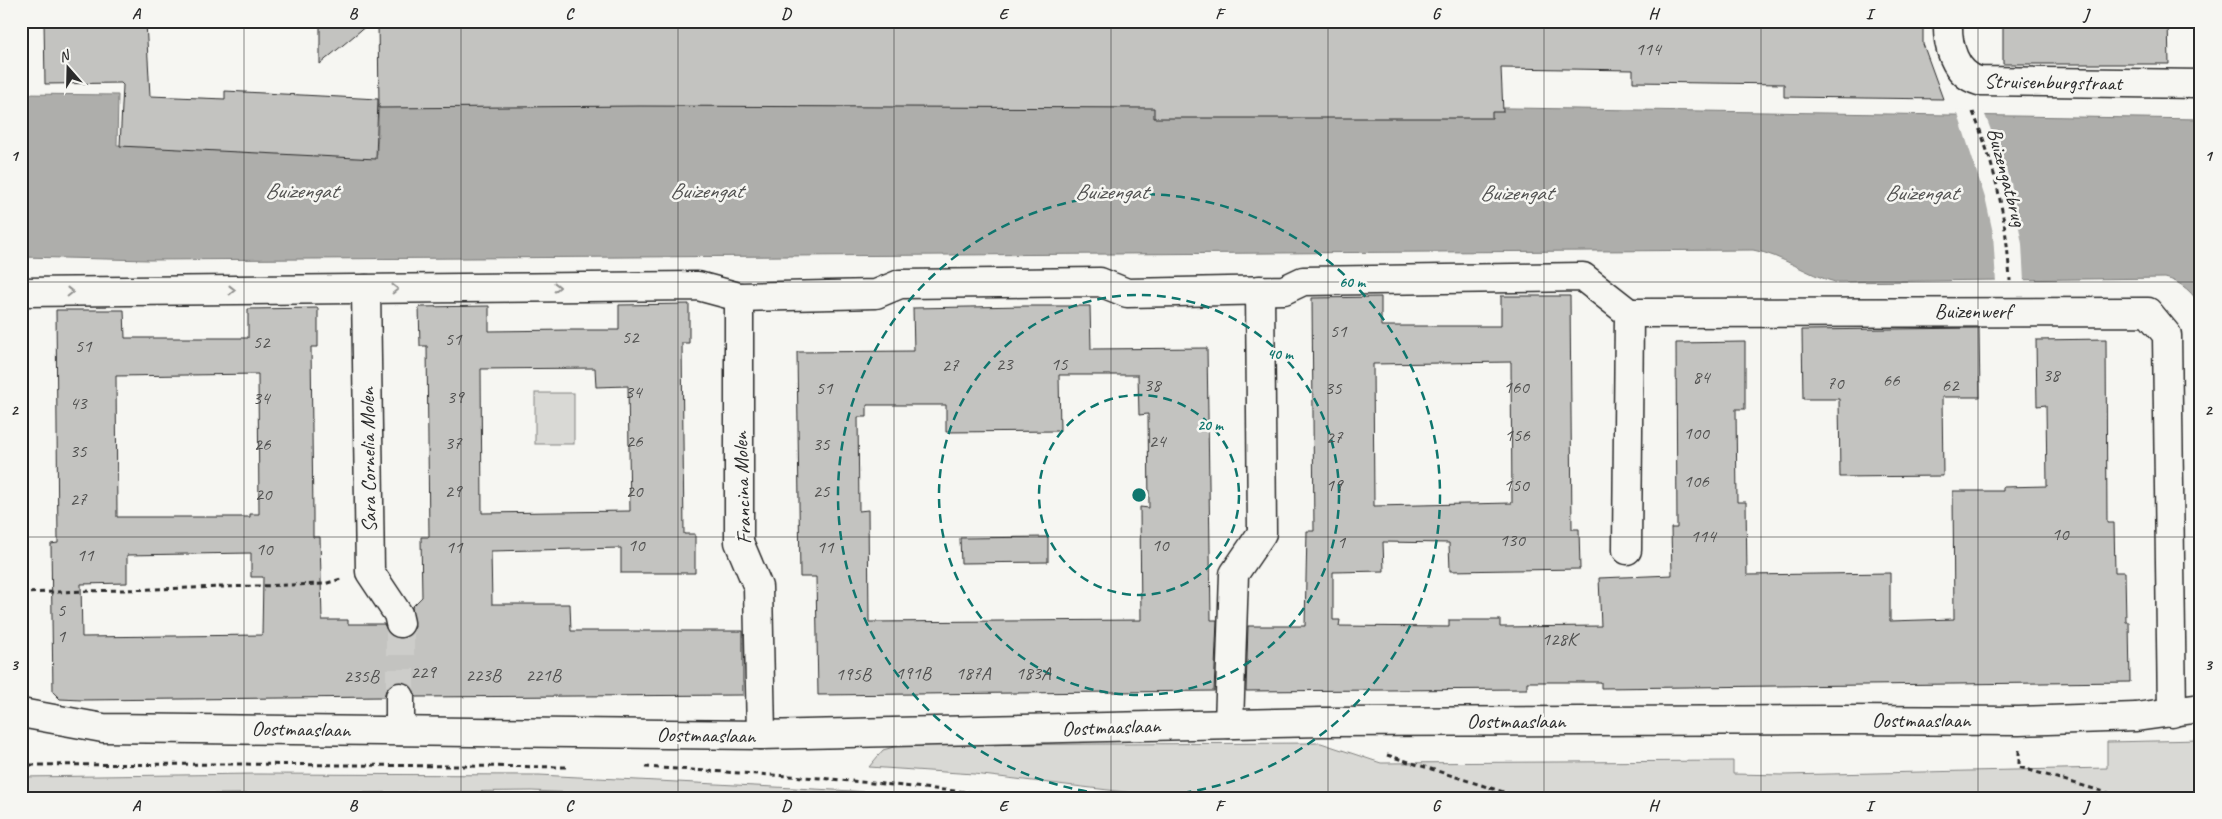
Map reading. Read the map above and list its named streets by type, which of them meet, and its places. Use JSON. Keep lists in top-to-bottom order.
{
  "streets": {
    "street": [
      "Struisenburgstraat",
      "Buizenwerf",
      "Sara Cornelia Molen",
      "Francina Molen",
      "Oostmaaslaan"
    ],
    "path": ["Buizengatbrug"]
  },
  "crossings": [
    ["Buizenwerf", "Oostmaaslaan"],
    ["Francina Molen", "Oostmaaslaan"]
  ],
  "water": ["Buizengat"],
  "house_numbers": [
    "114",
    "51",
    "52",
    "51",
    "52",
    "51",
    "23",
    "15",
    "27",
    "38",
    "84",
    "66",
    "70",
    "38",
    "62",
    "160",
    "51",
    "35",
    "34",
    "39",
    "34",
    "43",
    "100",
    "156",
    "27",
    "26",
    "24",
    "37",
    "26",
    "35",
    "35",
    "106",
    "19",
    "150",
    "29",
    "20",
    "25",
    "20",
    "27",
    "10",
    "114",
    "130",
    "1",
    "10",
    "10",
    "11",
    "11",
    "10",
    "11",
    "5",
    "1",
    "128K",
    "229",
    "191B",
    "187A",
    "183A",
    "195B",
    "223B",
    "221B",
    "235B"
  ],
  "north": "top",
  "grid": {
    "columns": [
      "A",
      "B",
      "C",
      "D",
      "E",
      "F",
      "G",
      "H",
      "I",
      "J"
    ],
    "rows": ["1", "2", "3"]
  },
  "rings": ["60 m", "40 m", "20 m"]
}
